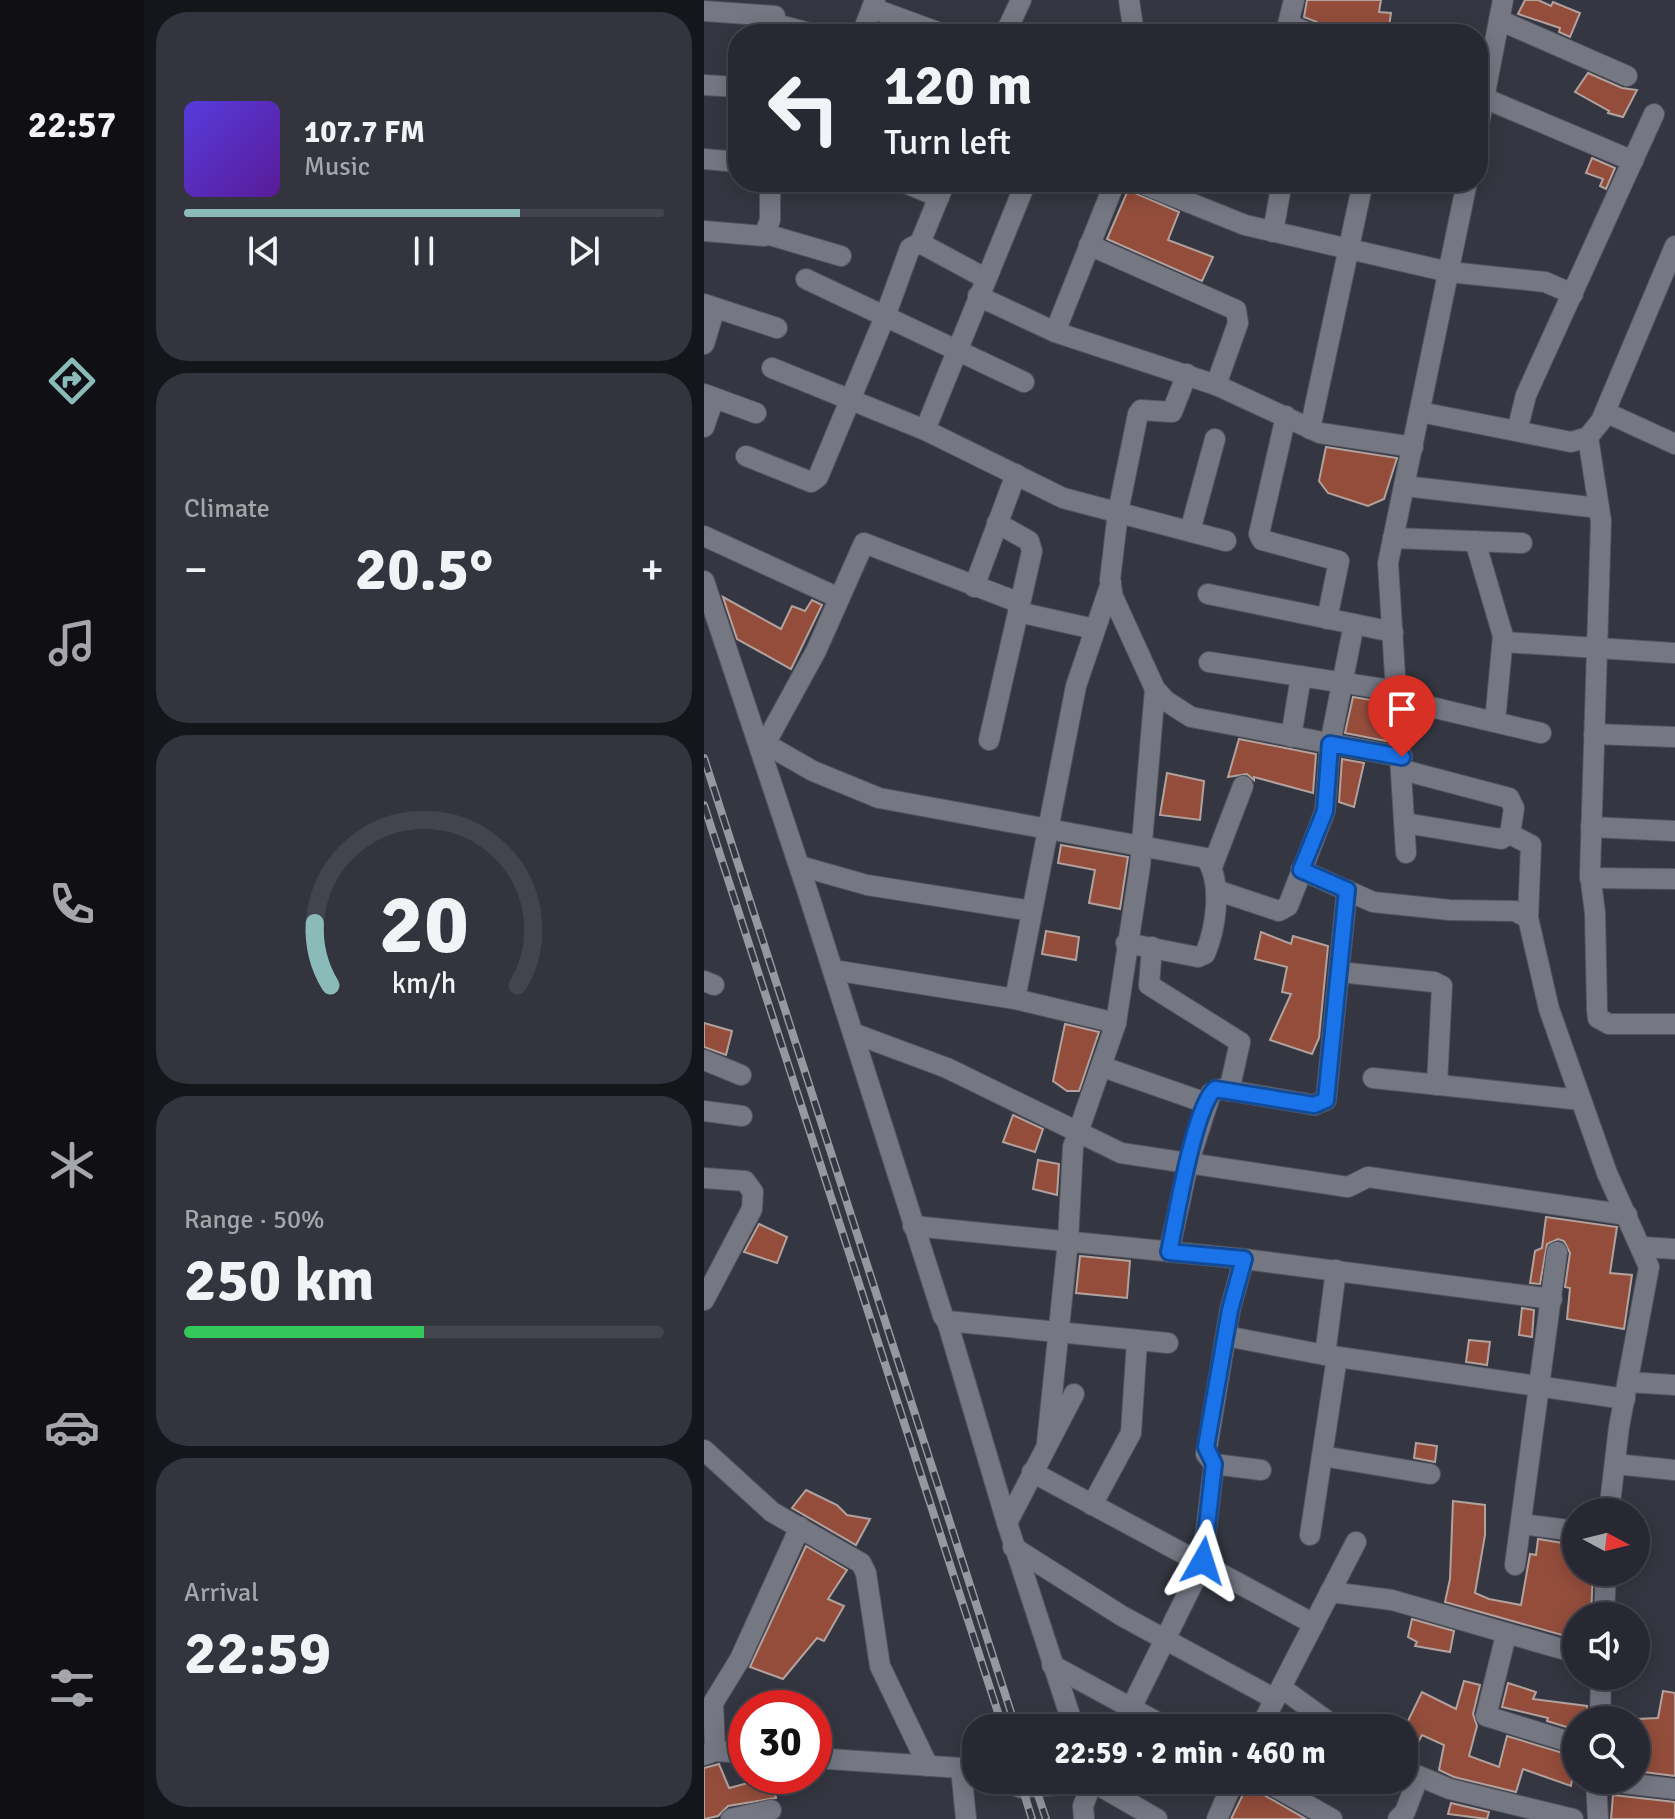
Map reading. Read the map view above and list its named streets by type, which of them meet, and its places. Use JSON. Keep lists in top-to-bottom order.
{
  "north": "right",
  "page": {
    "tabs": "22:57",
    "turn": ["120 m", "Turn left"],
    "song": ["107.7 FM", "Music"],
    "tile": [
      "Climate",
      ["Range · 50%", "250 km"],
      ["Arrival", "22:59"]
    ],
    "heat": ["−", "20.5°", "+"],
    "limit": "30",
    "trip": "22:59 · 2 min · 460 m",
    "gauge": ["20", "km/h"]
  }
}
